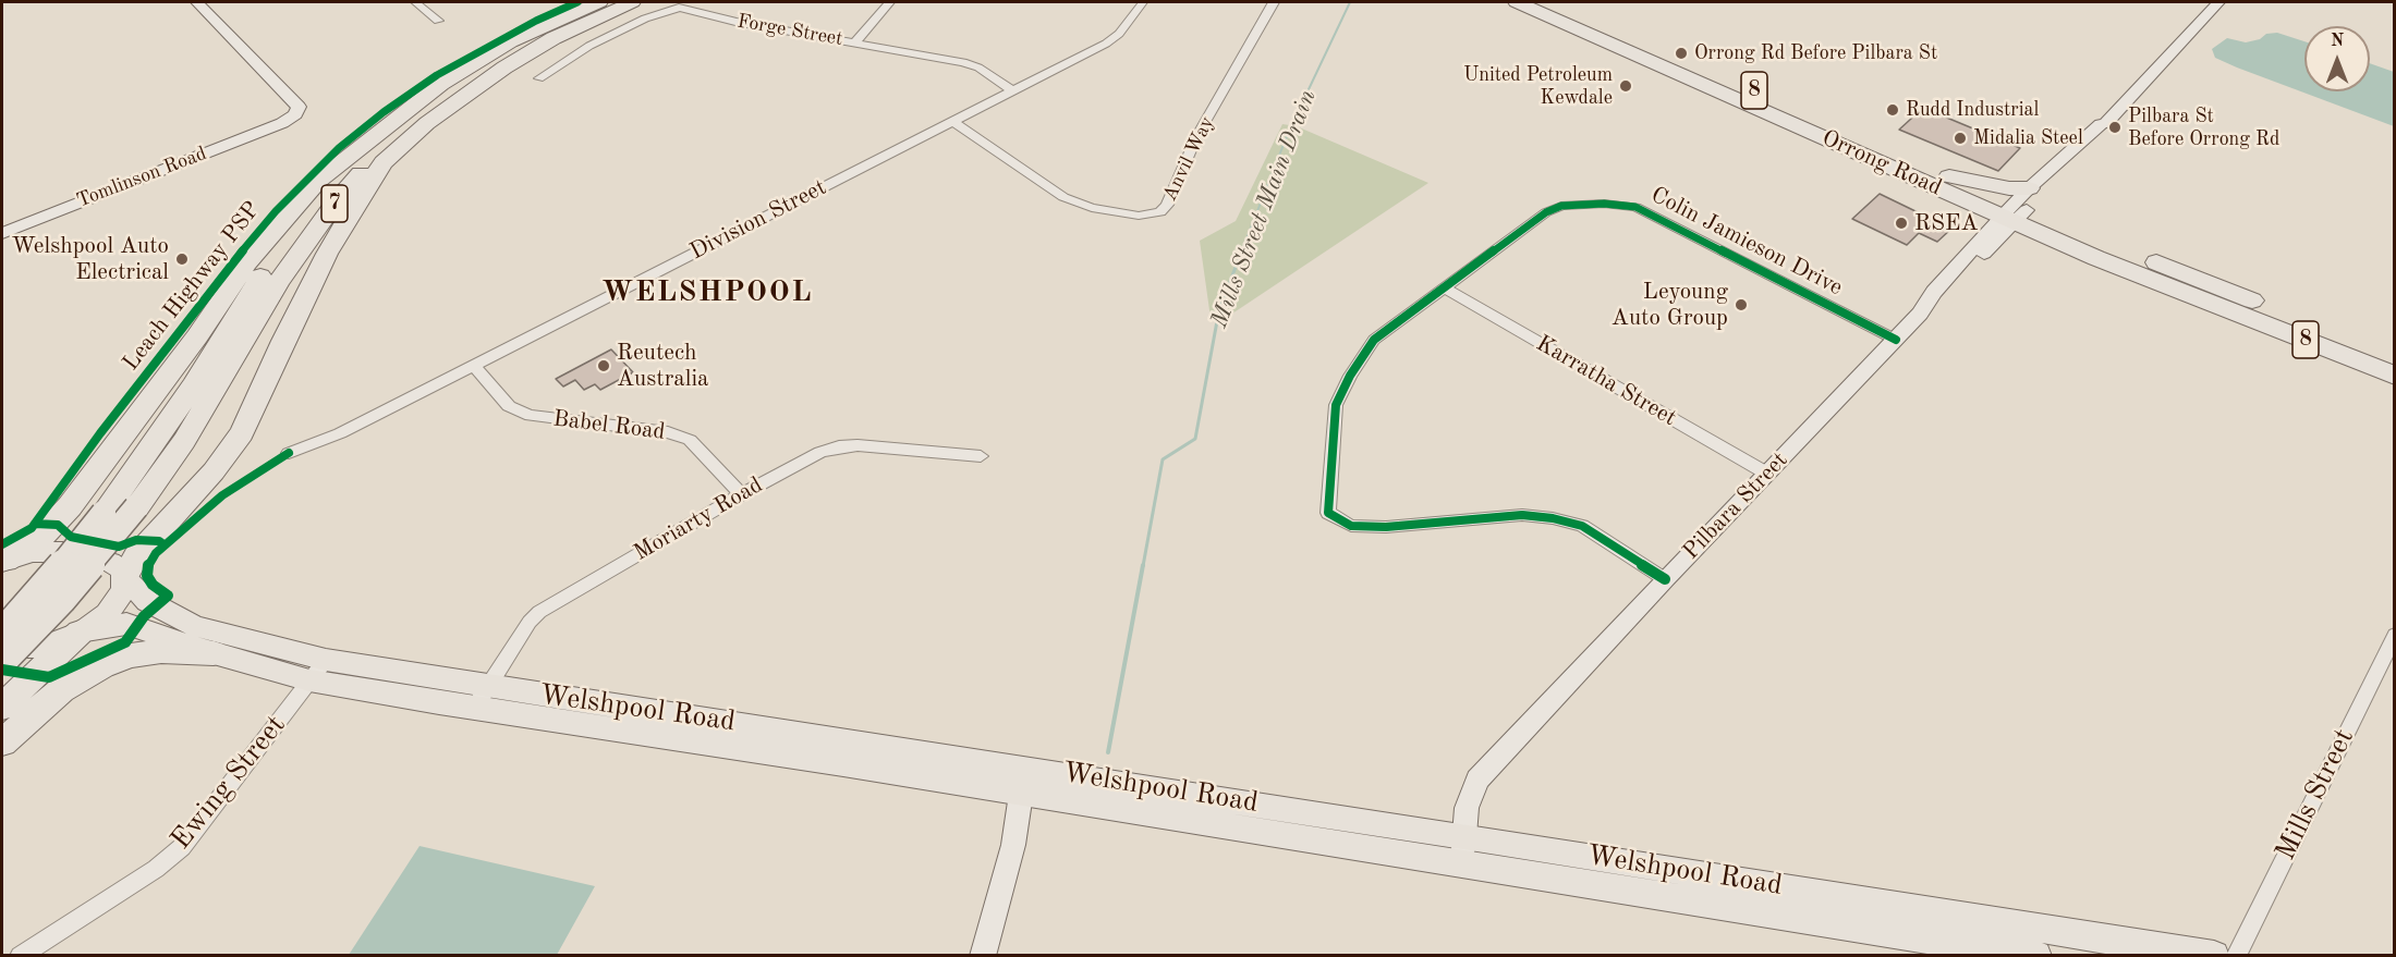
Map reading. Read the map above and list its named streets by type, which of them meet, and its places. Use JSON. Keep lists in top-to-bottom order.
{
  "streets": {
    "highway": ["8", "Orrong Road", "7"],
    "main road": ["Tomlinson Road", "Pilbara Street", "Welshpool Road"],
    "street": [
      "Forge Street",
      "Anvil Way",
      "Division Street",
      "Colin Jamieson Drive",
      "Karratha Street",
      "Babel Road",
      "Moriarty Road",
      "Ewing Street",
      "Mills Street"
    ],
    "cycle path": ["Leach Highway PSP"]
  },
  "crossings": [
    ["Forge Street", "Division Street"],
    ["Anvil Way", "Division Street"],
    ["Orrong Road", "Pilbara Street"],
    ["7", "Welshpool Road"],
    ["Division Street", "Babel Road"],
    ["Colin Jamieson Drive", "Karratha Street"],
    ["Colin Jamieson Drive", "Pilbara Street"],
    ["Karratha Street", "Pilbara Street"],
    ["Babel Road", "Moriarty Road"],
    ["Pilbara Street", "Welshpool Road"],
    ["Moriarty Road", "Welshpool Road"],
    ["Welshpool Road", "Ewing Street"]
  ],
  "districts": ["WELSHPOOL"],
  "water": ["Mills Street Main Drain"],
  "places": [
    "Orrong Rd Before Pilbara St",
    "United Petroleum Kewdale",
    "Rudd Industrial",
    "Pilbara St Before Orrong Rd",
    "Midalia Steel",
    "RSEA",
    "Welshpool Auto Electrical",
    "Leyoung Auto Group",
    "Reutech Australia"
  ],
  "north": "top"
}
